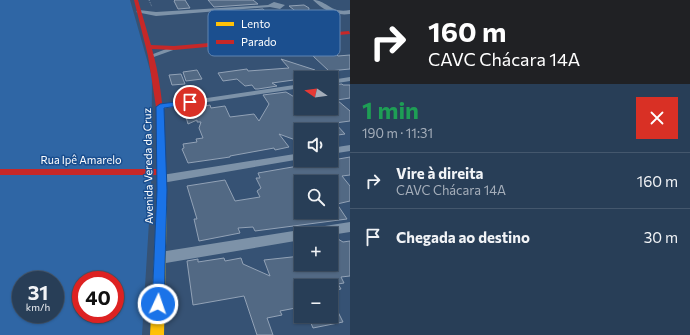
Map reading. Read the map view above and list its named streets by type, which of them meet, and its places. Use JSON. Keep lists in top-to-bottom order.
{
  "streets": {
    "street": ["Rua Ipê Amarelo", "Avenida Vereda da Cruz"]
  },
  "crossings": [
    ["Rua Ipê Amarelo", "Avenida Vereda da Cruz"]
  ],
  "legend": ["Lento", "Parado"],
  "north": "left",
  "page": {
    "turn": ["160 m", "CAVC Chácara 14A"],
    "map_buttons": ["+", "−"],
    "heading": ["1 min", "190 m · 11:31"],
    "list": [
      {
        "name": "Vire à direita",
        "note": "CAVC Chácara 14A",
        "value": "160 m"
      },
      {
        "name": "Chegada ao destino",
        "value": "30 m"
      }
    ],
    "speed": "31 km/h",
    "limit": "40"
  }
}
